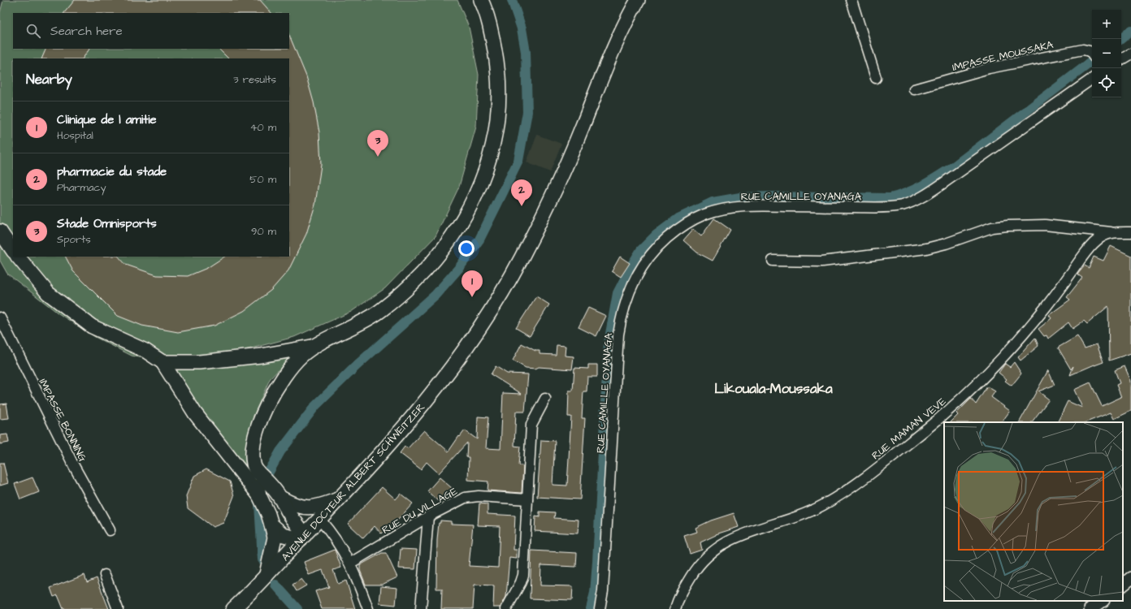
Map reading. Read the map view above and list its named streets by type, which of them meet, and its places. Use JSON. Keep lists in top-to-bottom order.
{
  "streets": {
    "main road": ["AVENUE DOCTEUR ALBERT SCHWEITZER"],
    "street": [
      "IMPASSE MOUSSAKA",
      "RUE CAMILLE OYANAGA",
      "IMPASSE BONNING",
      "RUE MAMAN VEVE",
      "RUE DU VILLAGE"
    ]
  },
  "districts": ["Likouala-Moussaka"],
  "page": {
    "map_buttons": ["+", "−"],
    "search": "Search here",
    "heading": ["Nearby", "3 results"],
    "list": [
      {
        "mark": "1",
        "name": "Clinique de l amitie",
        "note": "Hospital",
        "value": "40 m"
      },
      {
        "mark": "2",
        "name": "pharmacie du stade",
        "note": "Pharmacy",
        "value": "50 m"
      },
      {
        "mark": "3",
        "name": "Stade Omnisports",
        "note": "Sports",
        "value": "90 m"
      }
    ],
    "pins": ["3", "2", "1"]
  }
}
